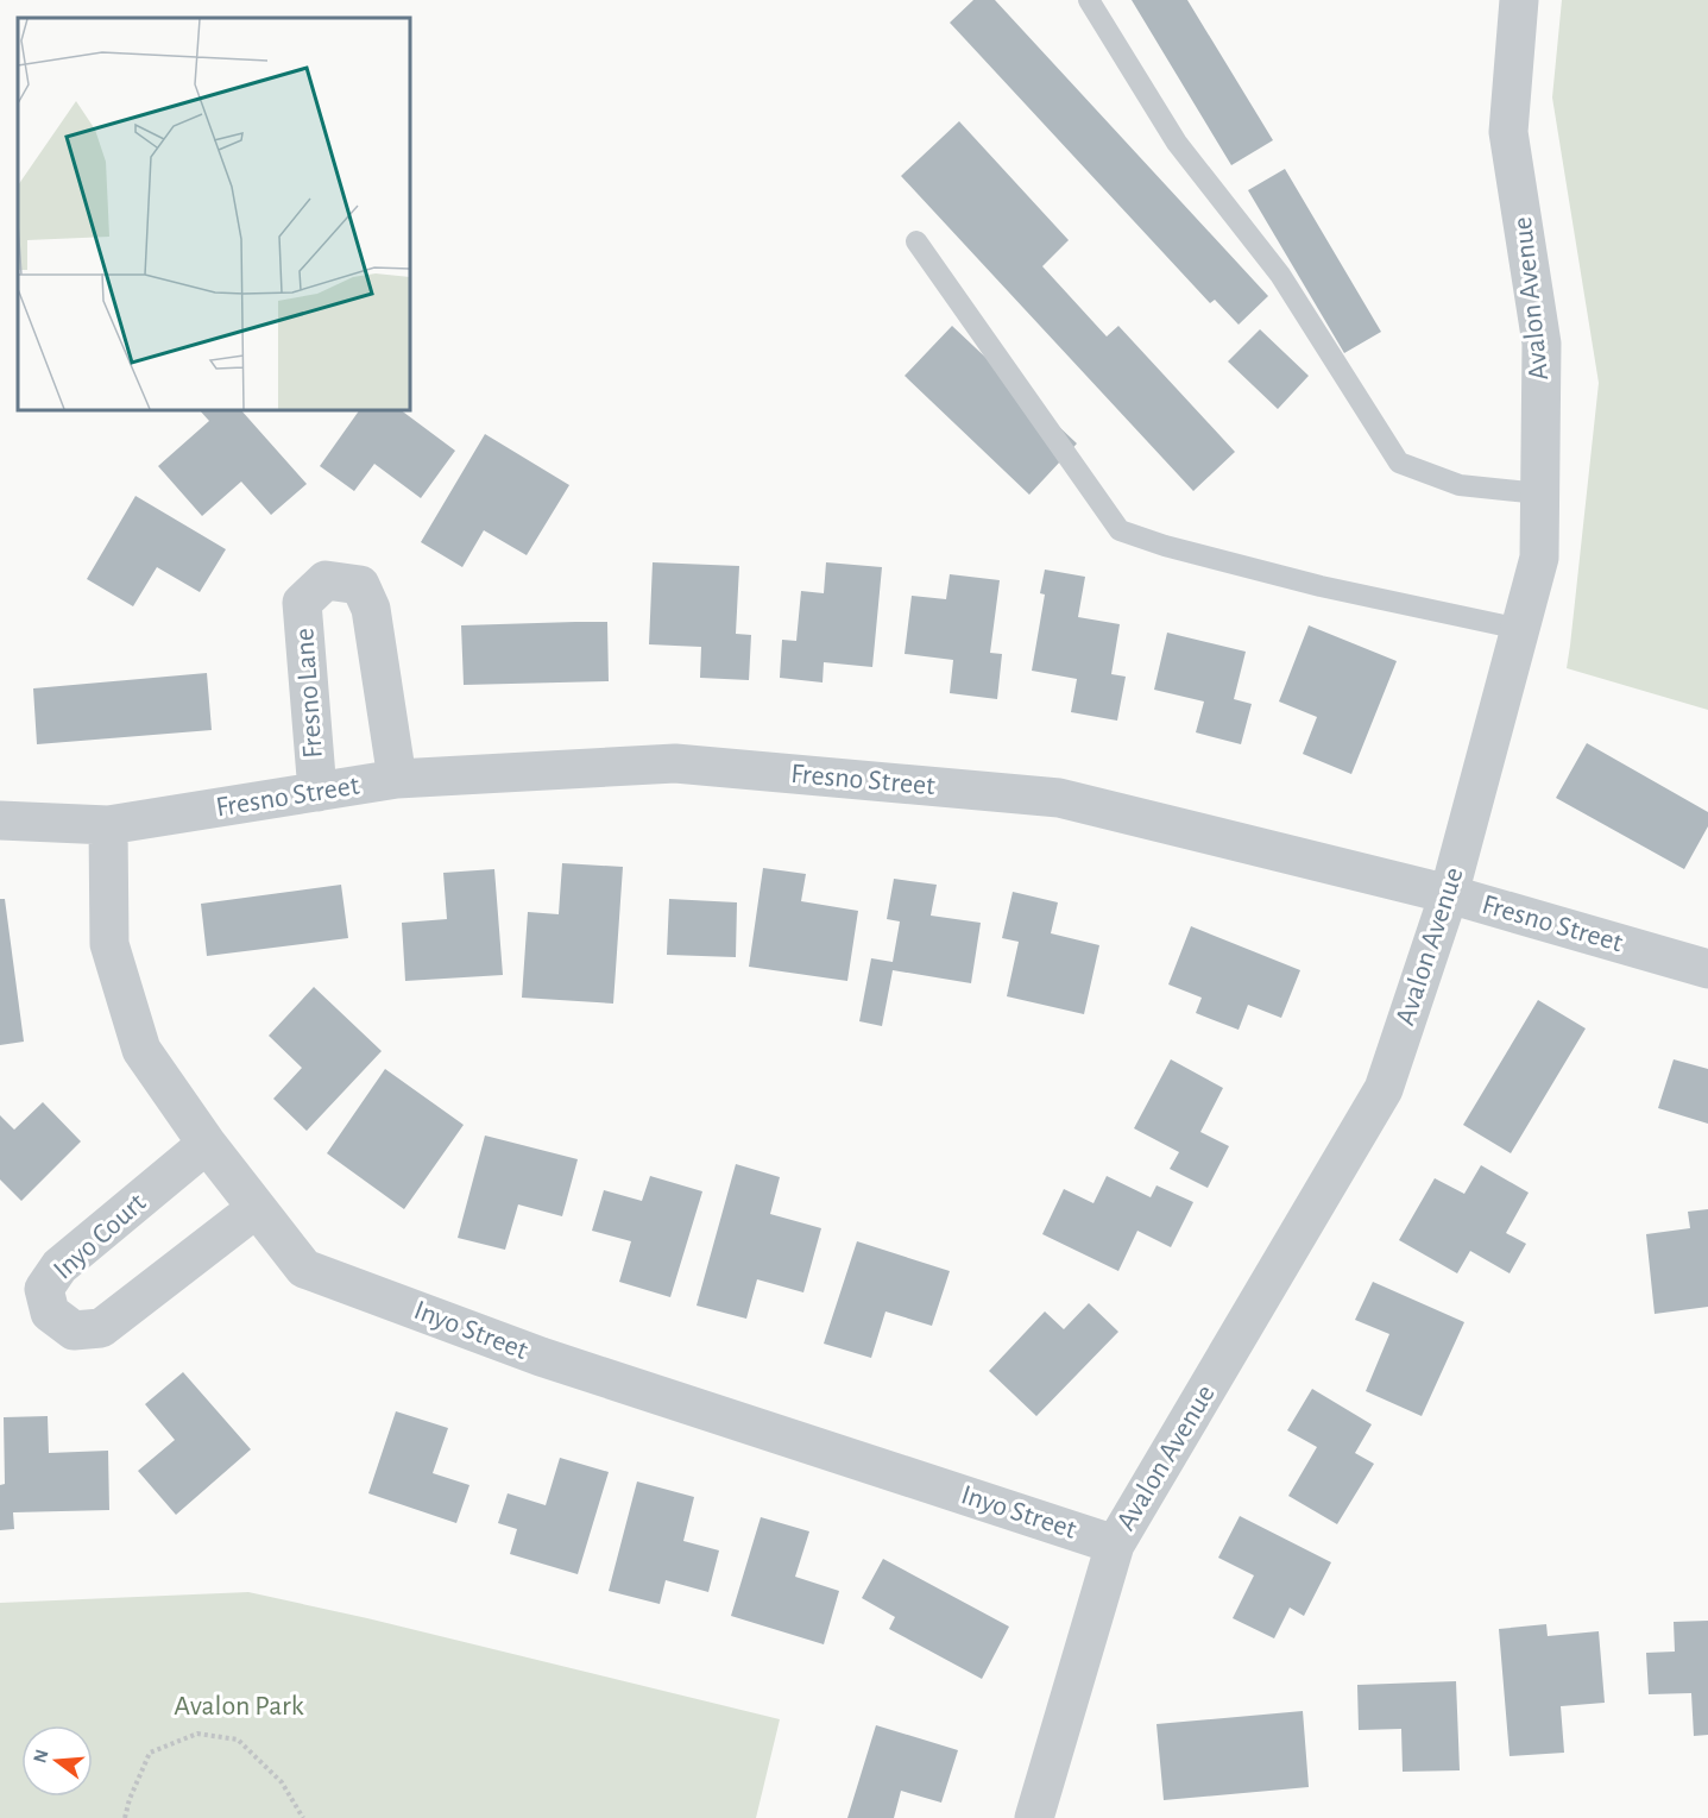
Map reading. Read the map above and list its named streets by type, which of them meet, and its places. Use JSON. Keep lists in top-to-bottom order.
{
  "streets": {
    "street": [
      "Avalon Avenue",
      "Fresno Lane",
      "Fresno Street",
      "Inyo Court",
      "Inyo Street"
    ]
  },
  "crossings": [
    ["Avalon Avenue", "Fresno Street"],
    ["Avalon Avenue", "Inyo Street"],
    ["Fresno Lane", "Fresno Street"],
    ["Fresno Street", "Inyo Street"],
    ["Inyo Court", "Inyo Street"]
  ],
  "parks": ["Avalon Park"],
  "north": "left"
}
